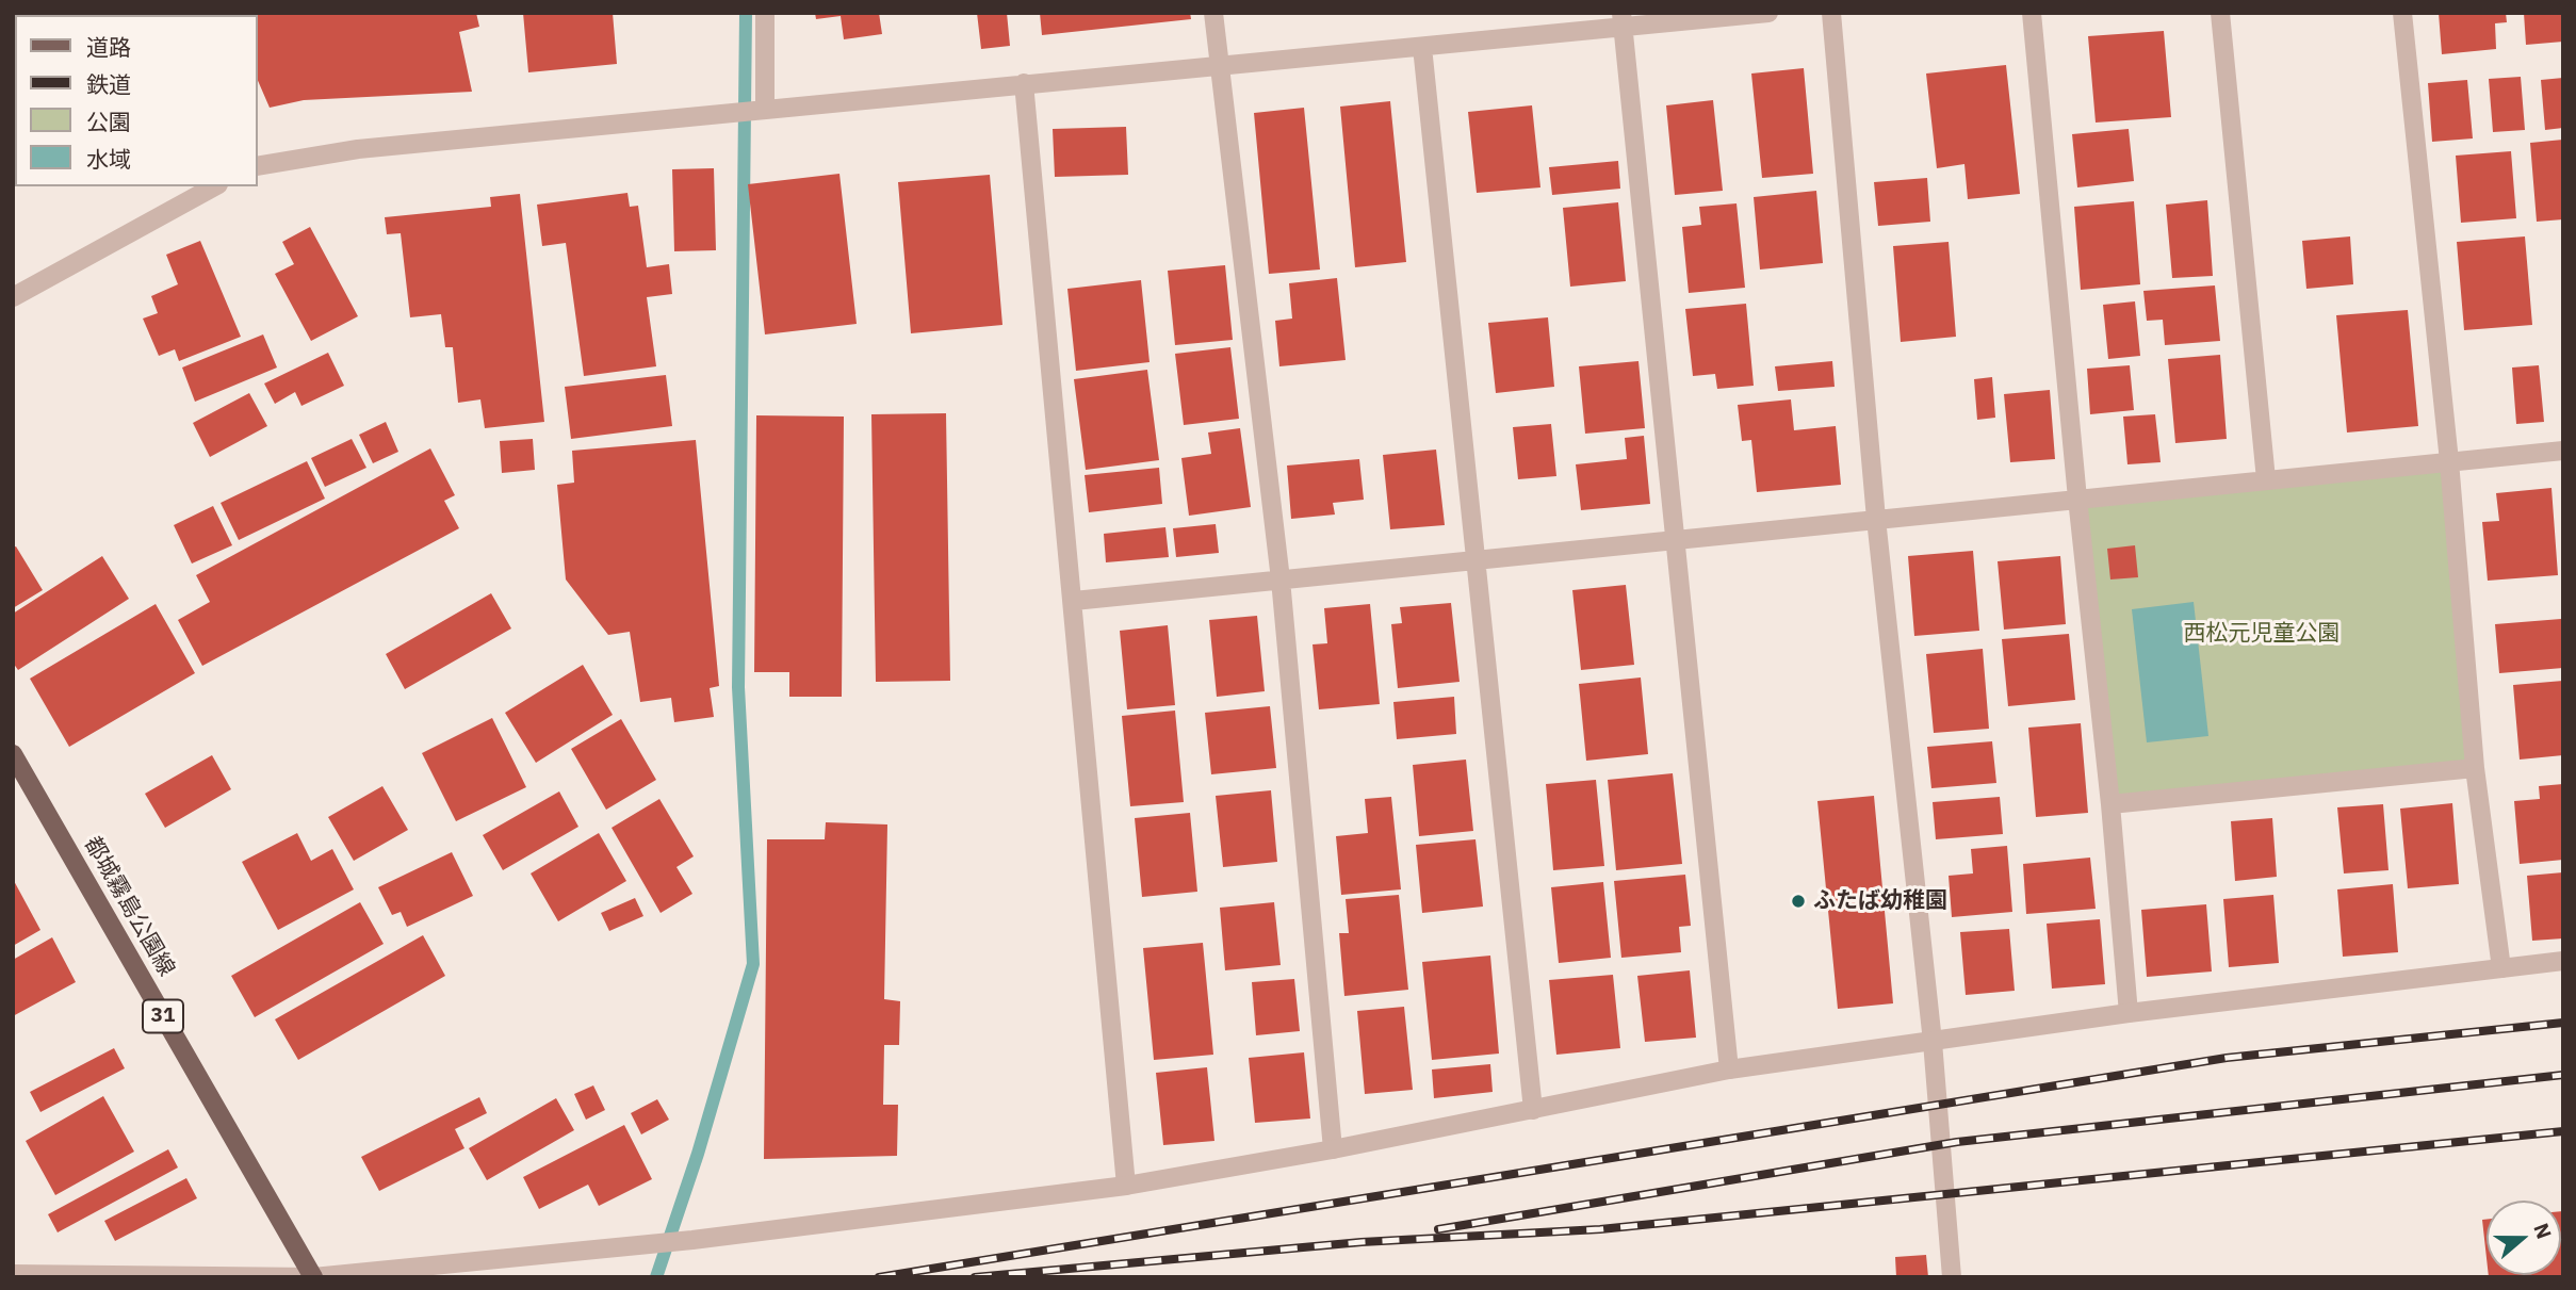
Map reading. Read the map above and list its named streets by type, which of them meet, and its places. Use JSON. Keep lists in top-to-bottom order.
{
  "streets": {
    "main road": ["都城霧島公園線", "31"]
  },
  "parks": ["西松元児童公園"],
  "places": ["ふたば幼稚園"],
  "legend": [
    "道路",
    "鉄道",
    "公園",
    "水域"
  ],
  "north": "right"
}
